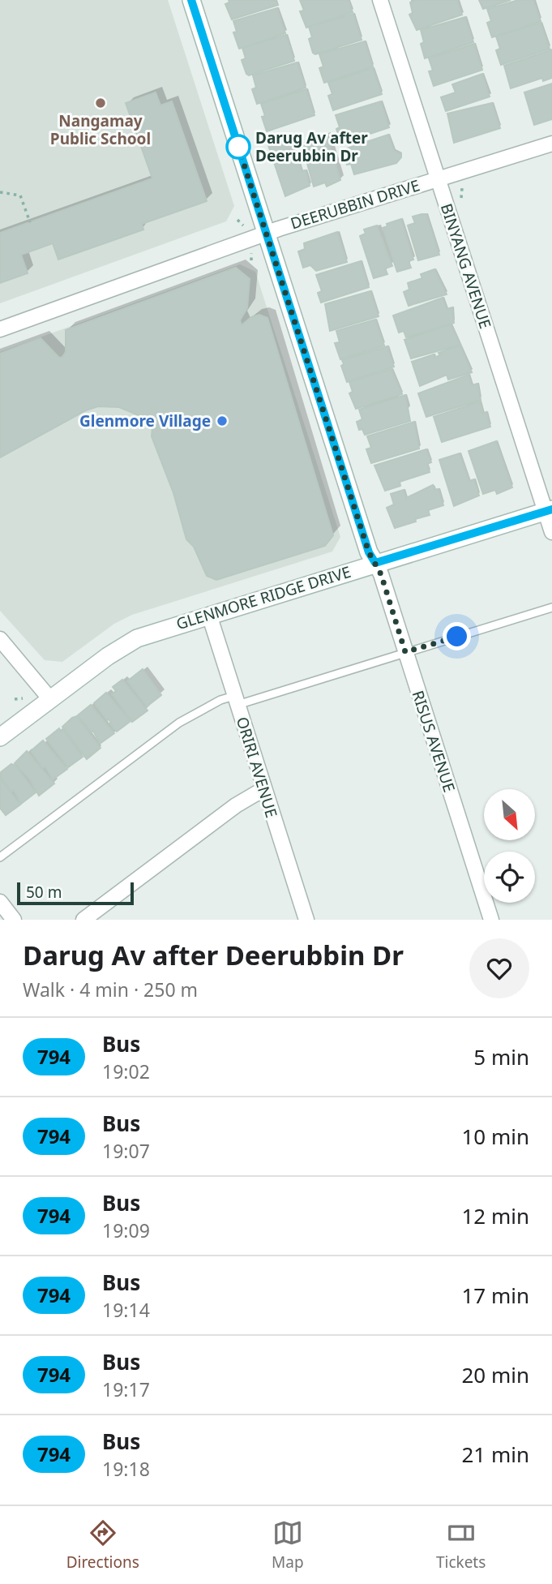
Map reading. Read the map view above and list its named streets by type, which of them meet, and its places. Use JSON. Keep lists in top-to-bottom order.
{
  "streets": {
    "street": [
      "DEERUBBIN DRIVE",
      "BINYANG AVENUE",
      "GLENMORE RIDGE DRIVE",
      "RISUS AVENUE",
      "ORIRI AVENUE"
    ]
  },
  "crossings": [
    ["DEERUBBIN DRIVE", "BINYANG AVENUE"],
    ["BINYANG AVENUE", "GLENMORE RIDGE DRIVE"],
    ["GLENMORE RIDGE DRIVE", "RISUS AVENUE"],
    ["GLENMORE RIDGE DRIVE", "ORIRI AVENUE"]
  ],
  "places": ["Nangamay Public School", "Darug Av after Deerubbin Dr", "Glenmore Village"],
  "lines": ["bus line 794"],
  "scale_bar": "50 m",
  "north": "bottom right",
  "page": {
    "scale": "50 m",
    "heading": ["Darug Av after Deerubbin Dr", "Walk · 4 min · 250 m"],
    "list": [
      {
        "mark": "794",
        "name": "Bus",
        "note": "19:02",
        "value": "5 min"
      },
      {
        "mark": "794",
        "name": "Bus",
        "note": "19:07",
        "value": "10 min"
      },
      {
        "mark": "794",
        "name": "Bus",
        "note": "19:09",
        "value": "12 min"
      },
      {
        "mark": "794",
        "name": "Bus",
        "note": "19:14",
        "value": "17 min"
      },
      {
        "mark": "794",
        "name": "Bus",
        "note": "19:17",
        "value": "20 min"
      },
      {
        "mark": "794",
        "name": "Bus",
        "note": "19:18",
        "value": "21 min"
      }
    ],
    "tabs": ["Directions", "Map", "Tickets"]
  }
}
